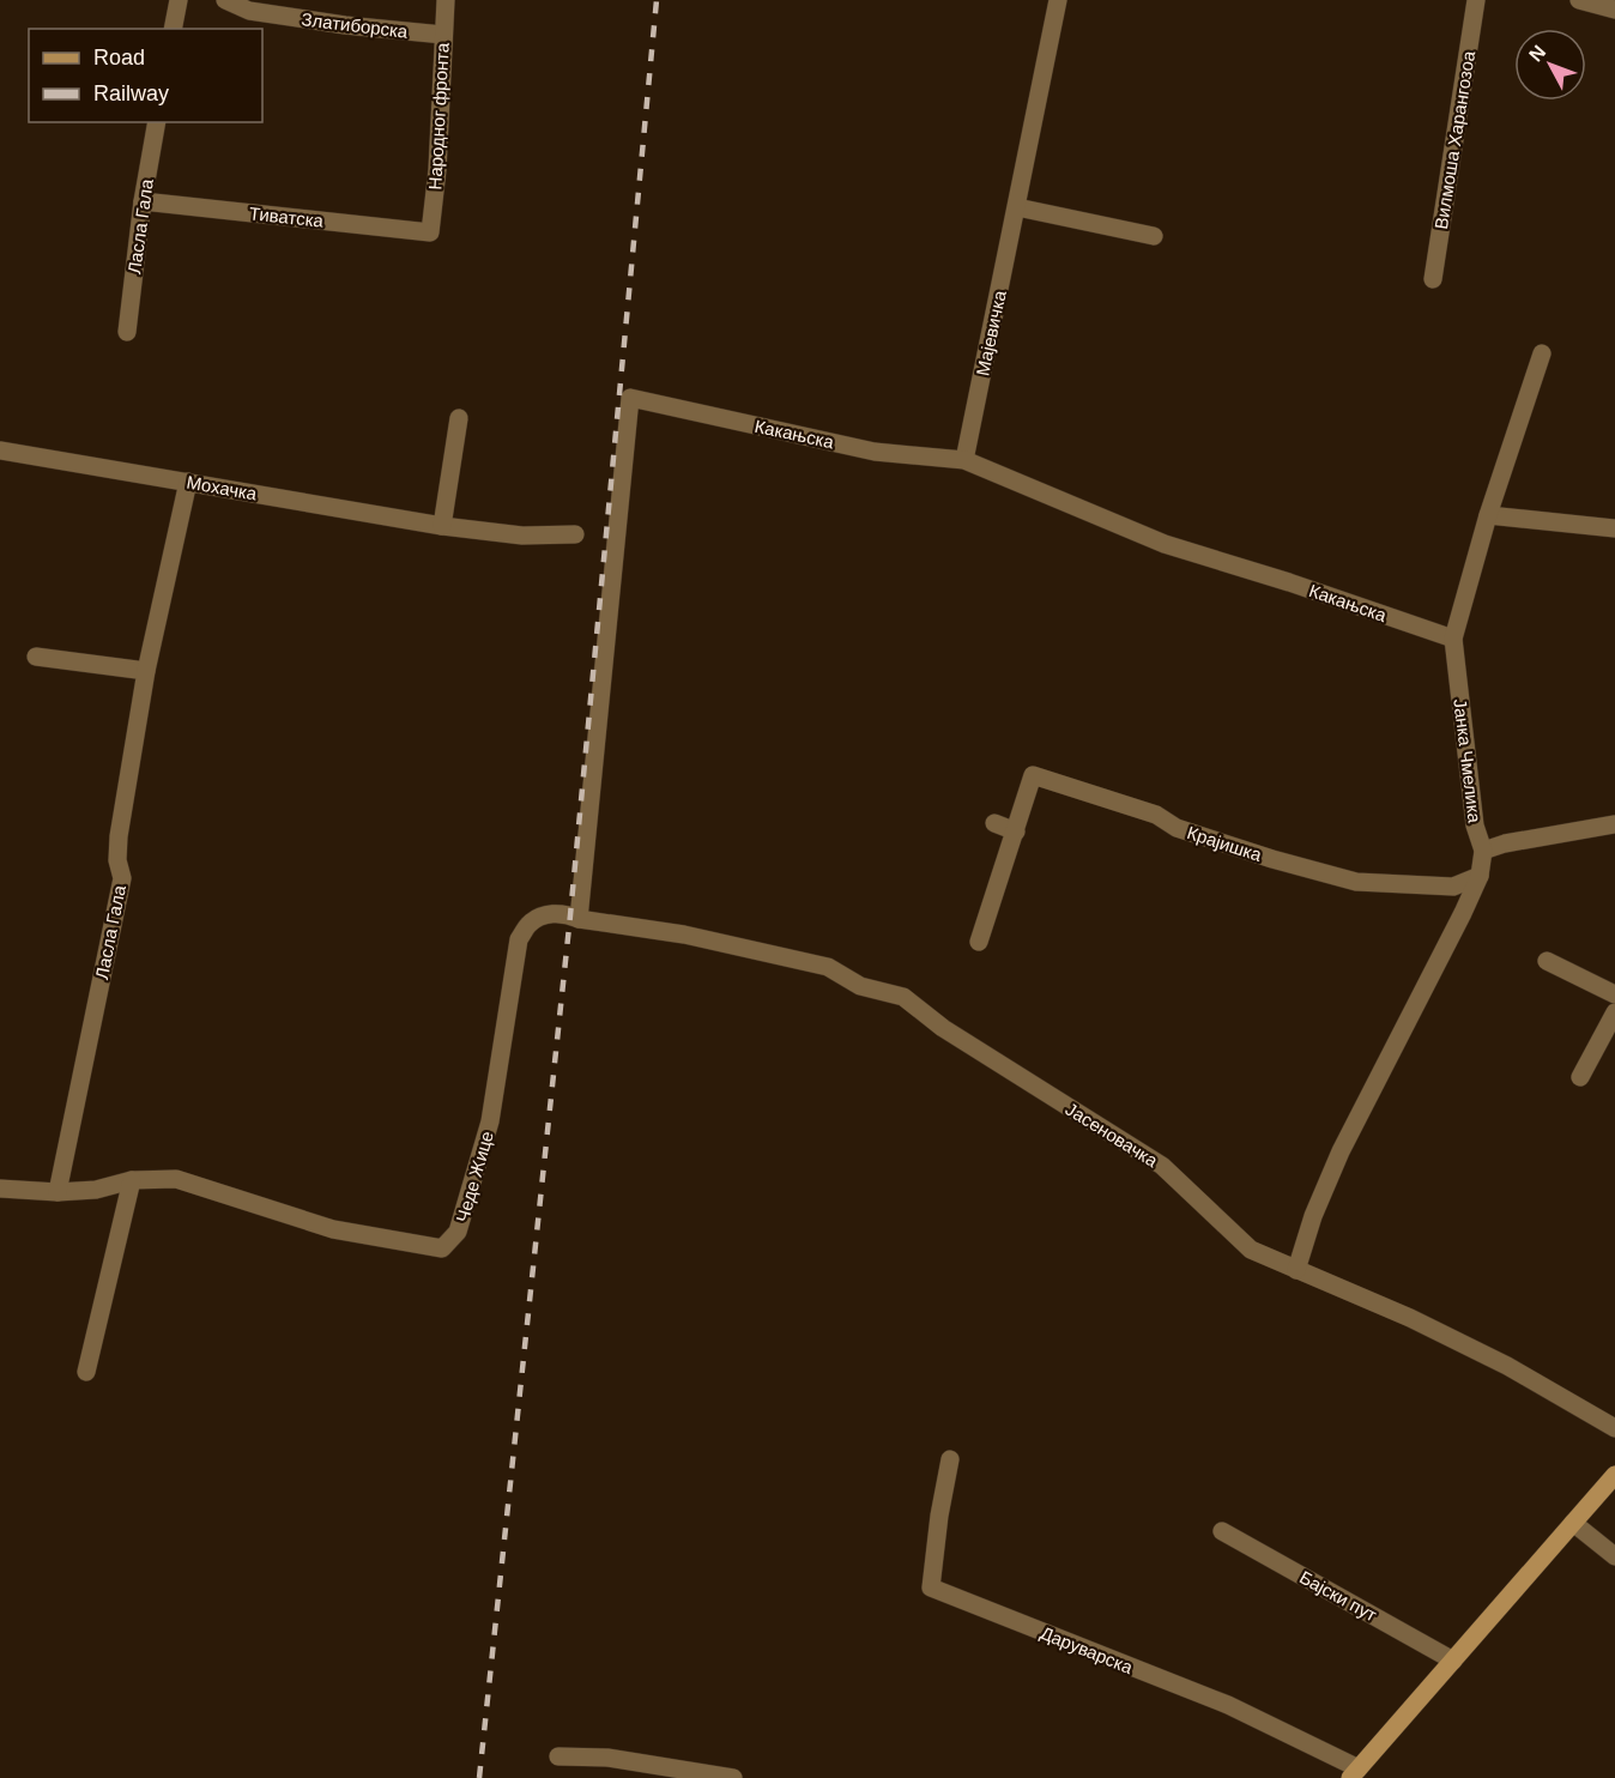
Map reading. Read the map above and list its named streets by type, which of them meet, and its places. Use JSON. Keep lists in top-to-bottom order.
{
  "streets": {
    "street": [
      "Златиборска",
      "Народног фронта",
      "Вилмоша Харангозоа",
      "Тиватска",
      "Ласла Гала",
      "Мајевичка",
      "Какањска",
      "Мохачка",
      "Јанка Чмелика",
      "Крајишка",
      "Јасеновачка",
      "Чеде Жице",
      "Бајски пут",
      "Даруварска"
    ]
  },
  "crossings": [
    ["Златиборска", "Народног фронта"],
    ["Народног фронта", "Тиватска"],
    ["Тиватска", "Ласла Гала"],
    ["Ласла Гала", "Мохачка"],
    ["Ласла Гала", "Чеде Жице"],
    ["Мајевичка", "Какањска"],
    ["Какањска", "Јанка Чмелика"],
    ["Какањска", "Јасеновачка"],
    ["Какањска", "Чеде Жице"],
    ["Јанка Чмелика", "Крајишка"],
    ["Јанка Чмелика", "Јасеновачка"],
    ["Јасеновачка", "Чеде Жице"]
  ],
  "legend": ["Road", "Railway"],
  "north": "top left"
}
